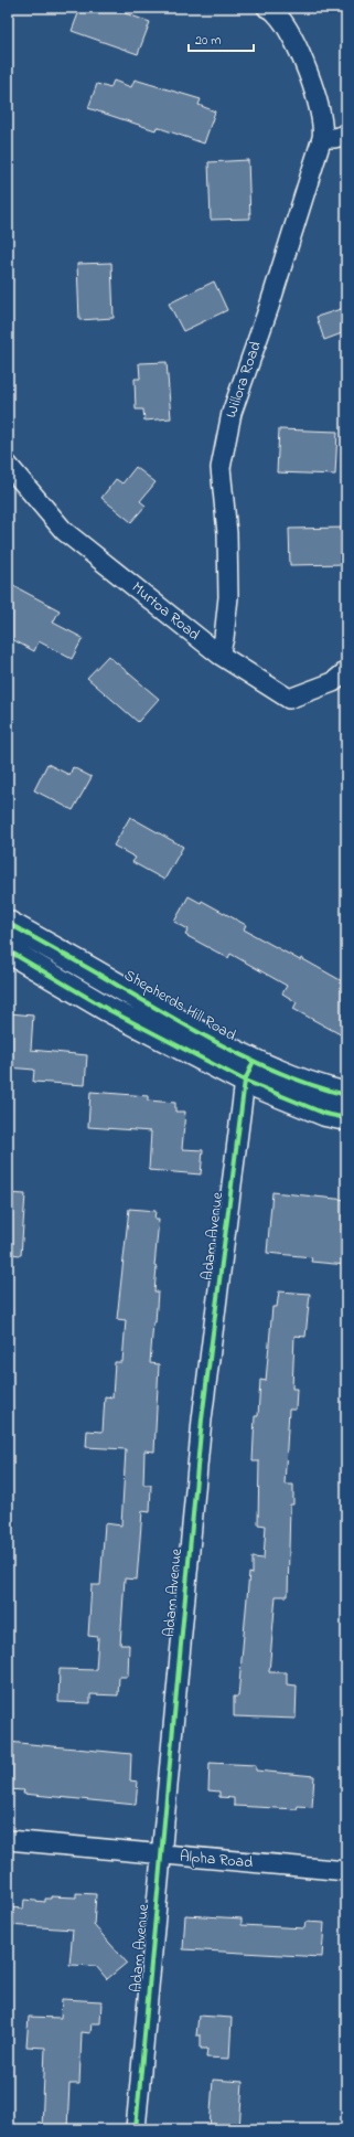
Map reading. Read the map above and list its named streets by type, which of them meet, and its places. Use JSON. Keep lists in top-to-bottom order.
{
  "streets": {
    "main road": ["Shepherds Hill Road"],
    "street": [
      "Willora Road",
      "Murtoa Road",
      "Adam Avenue",
      "Alpha Road"
    ]
  },
  "crossings": [
    ["Willora Road", "Murtoa Road"],
    ["Shepherds Hill Road", "Adam Avenue"],
    ["Adam Avenue", "Alpha Road"]
  ],
  "scale_bar": "20 m"
}
